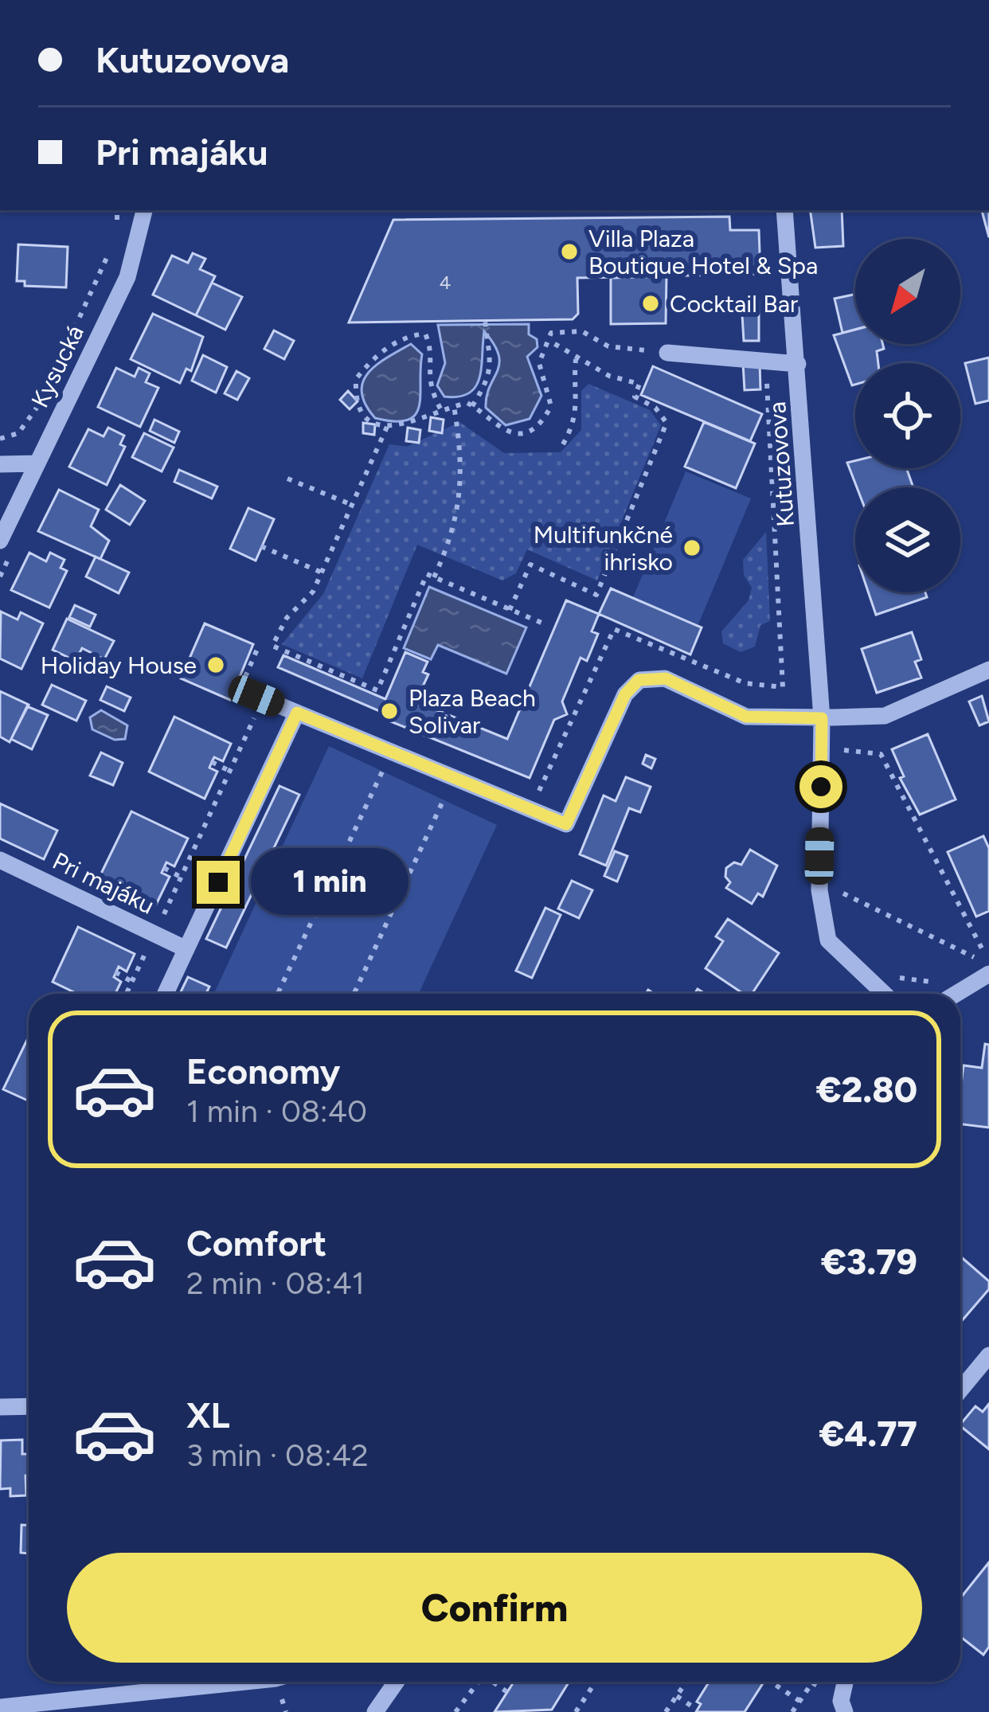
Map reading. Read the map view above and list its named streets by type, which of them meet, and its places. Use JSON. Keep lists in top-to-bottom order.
{
  "streets": {
    "street": ["Kysucká", "Kutuzovova", "Pri majáku"]
  },
  "places": [
    "Villa Plaza Boutique Hotel & Spa",
    "Cocktail Bar",
    "Multifunkčné ihrisko",
    "Holiday House",
    "Plaza Beach Solivar"
  ],
  "house_numbers": ["4"],
  "north": "bottom left",
  "page": {
    "banner": ["Kutuzovova", "Pri majáku"],
    "bubble": "1 min",
    "list": [
      {
        "name": "Economy",
        "note": "1 min · 08:40",
        "value": "€2.80"
      },
      {
        "name": "Comfort",
        "note": "2 min · 08:41",
        "value": "€3.79"
      },
      {
        "name": "XL",
        "note": "3 min · 08:42",
        "value": "€4.77"
      }
    ],
    "buttons": "Confirm"
  }
}
